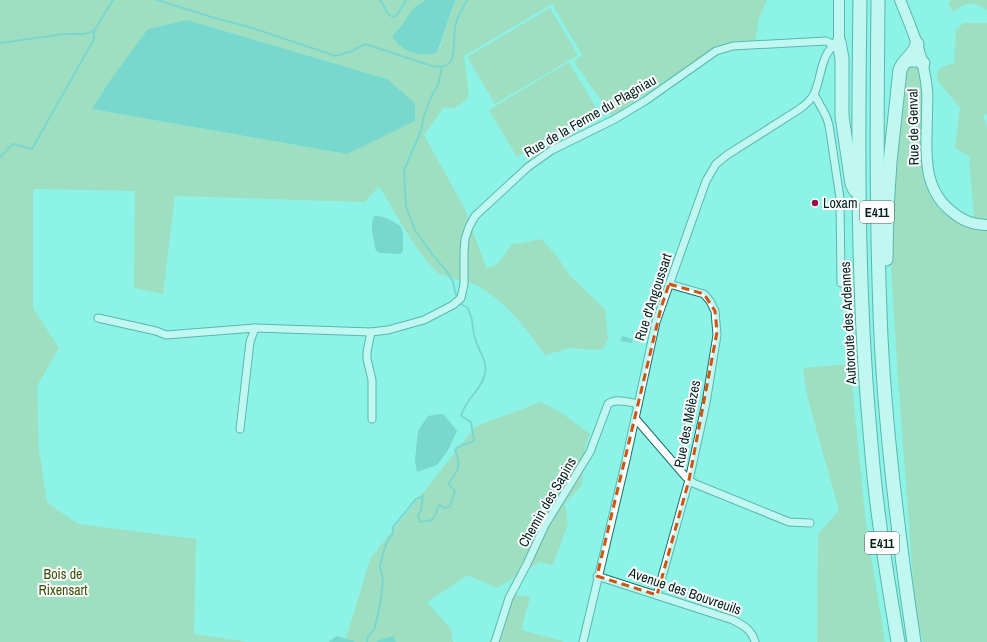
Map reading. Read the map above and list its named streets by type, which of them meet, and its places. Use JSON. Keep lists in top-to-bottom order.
{
  "streets": {
    "highway": ["E411", "Autoroute des Ardennes"],
    "street": [
      "Rue de la Ferme du Plagniau",
      "Rue de Genval",
      "Rue d'Angoussart",
      "Rue des Mélèzes",
      "Chemin des Sapins",
      "Avenue des Bouvreuils"
    ]
  },
  "crossings": [
    ["Rue de la Ferme du Plagniau", "Rue d'Angoussart"],
    ["Rue d'Angoussart", "Rue des Mélèzes"],
    ["Rue d'Angoussart", "Chemin des Sapins"],
    ["Rue d'Angoussart", "Avenue des Bouvreuils"],
    ["Rue des Mélèzes", "Avenue des Bouvreuils"]
  ],
  "parks": ["Bois de Rixensart"],
  "places": ["Loxam"]
}
